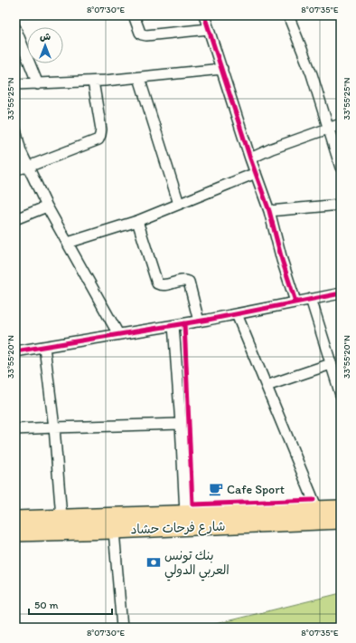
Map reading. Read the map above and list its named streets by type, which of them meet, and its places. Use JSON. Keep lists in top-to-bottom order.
{
  "streets": {
    "main road": ["شارع فرحات حشاد"]
  },
  "places": {
    "cafe": ["Cafe Sport"],
    "bank": ["بنك تونس العربي الدولي"]
  },
  "scale_bar": "50 m",
  "north": "top",
  "coordinates": [
    "8°07'30\"E",
    "8°07'35\"E",
    "33°55'25\"N",
    "33°55'20\"N"
  ]
}
